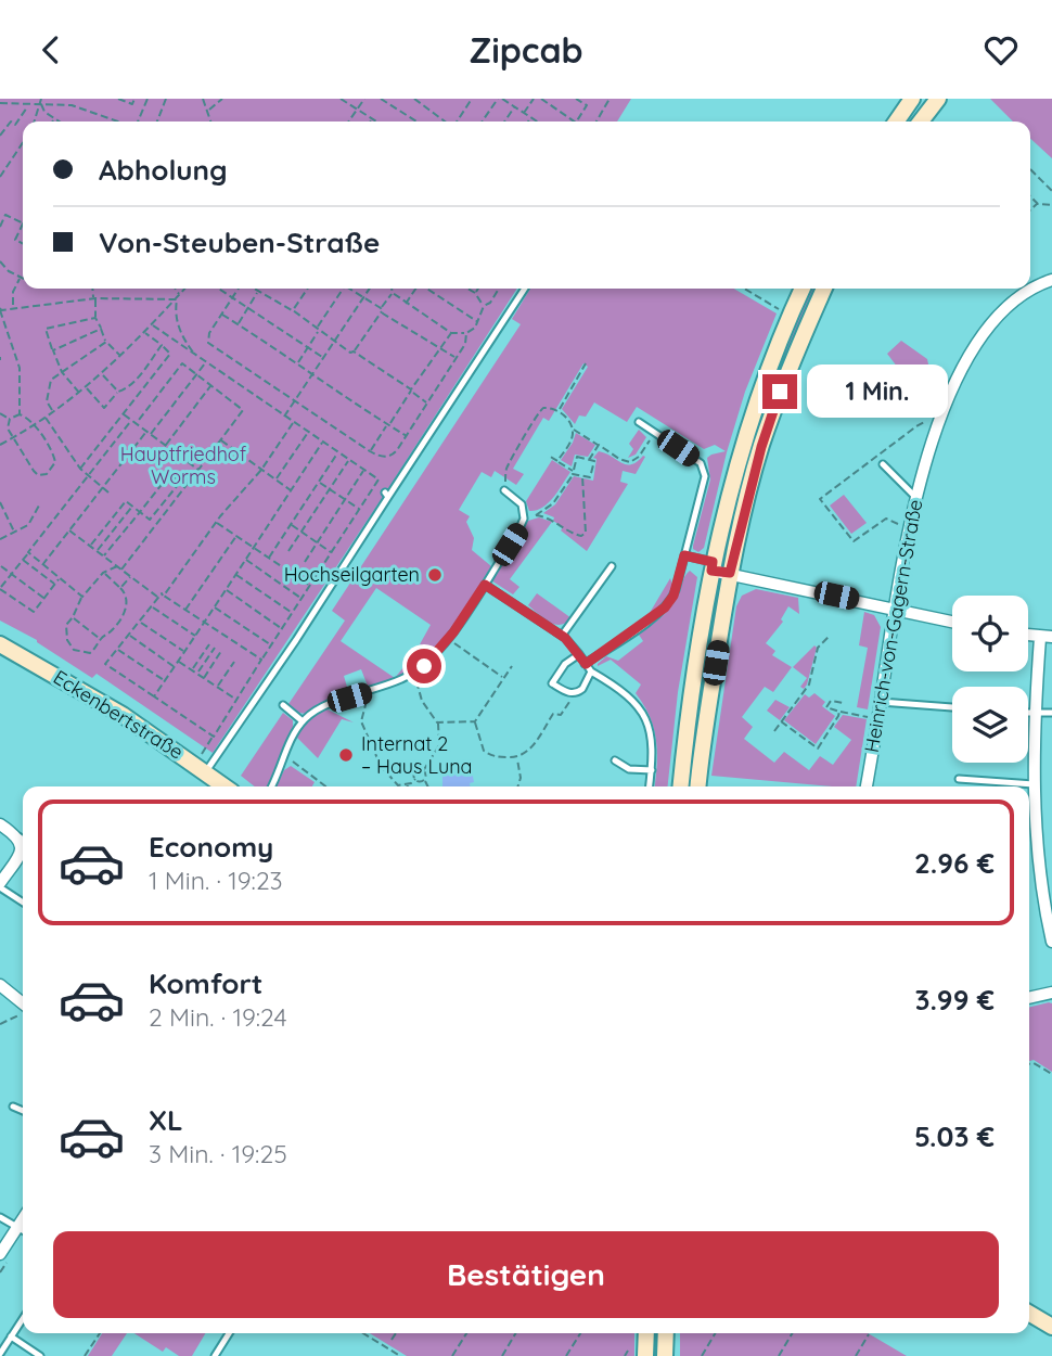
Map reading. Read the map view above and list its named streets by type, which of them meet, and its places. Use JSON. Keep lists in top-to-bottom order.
{
  "streets": {
    "street": ["Heinrich-von-Gagern-Straße", "Eckenbertstraße"]
  },
  "parks": ["Hauptfriedhof Worms"],
  "places": ["Hochseilgarten", "Internat 2 – Haus Luna"],
  "page": {
    "header": "Zipcab",
    "banner": ["Abholung", "Von-Steuben-Straße"],
    "bubble": "1 Min.",
    "list": [
      {
        "name": "Economy",
        "note": "1 Min. · 19:23",
        "value": "2.96 €"
      },
      {
        "name": "Komfort",
        "note": "2 Min. · 19:24",
        "value": "3.99 €"
      },
      {
        "name": "XL",
        "note": "3 Min. · 19:25",
        "value": "5.03 €"
      }
    ],
    "buttons": "Bestätigen"
  }
}
